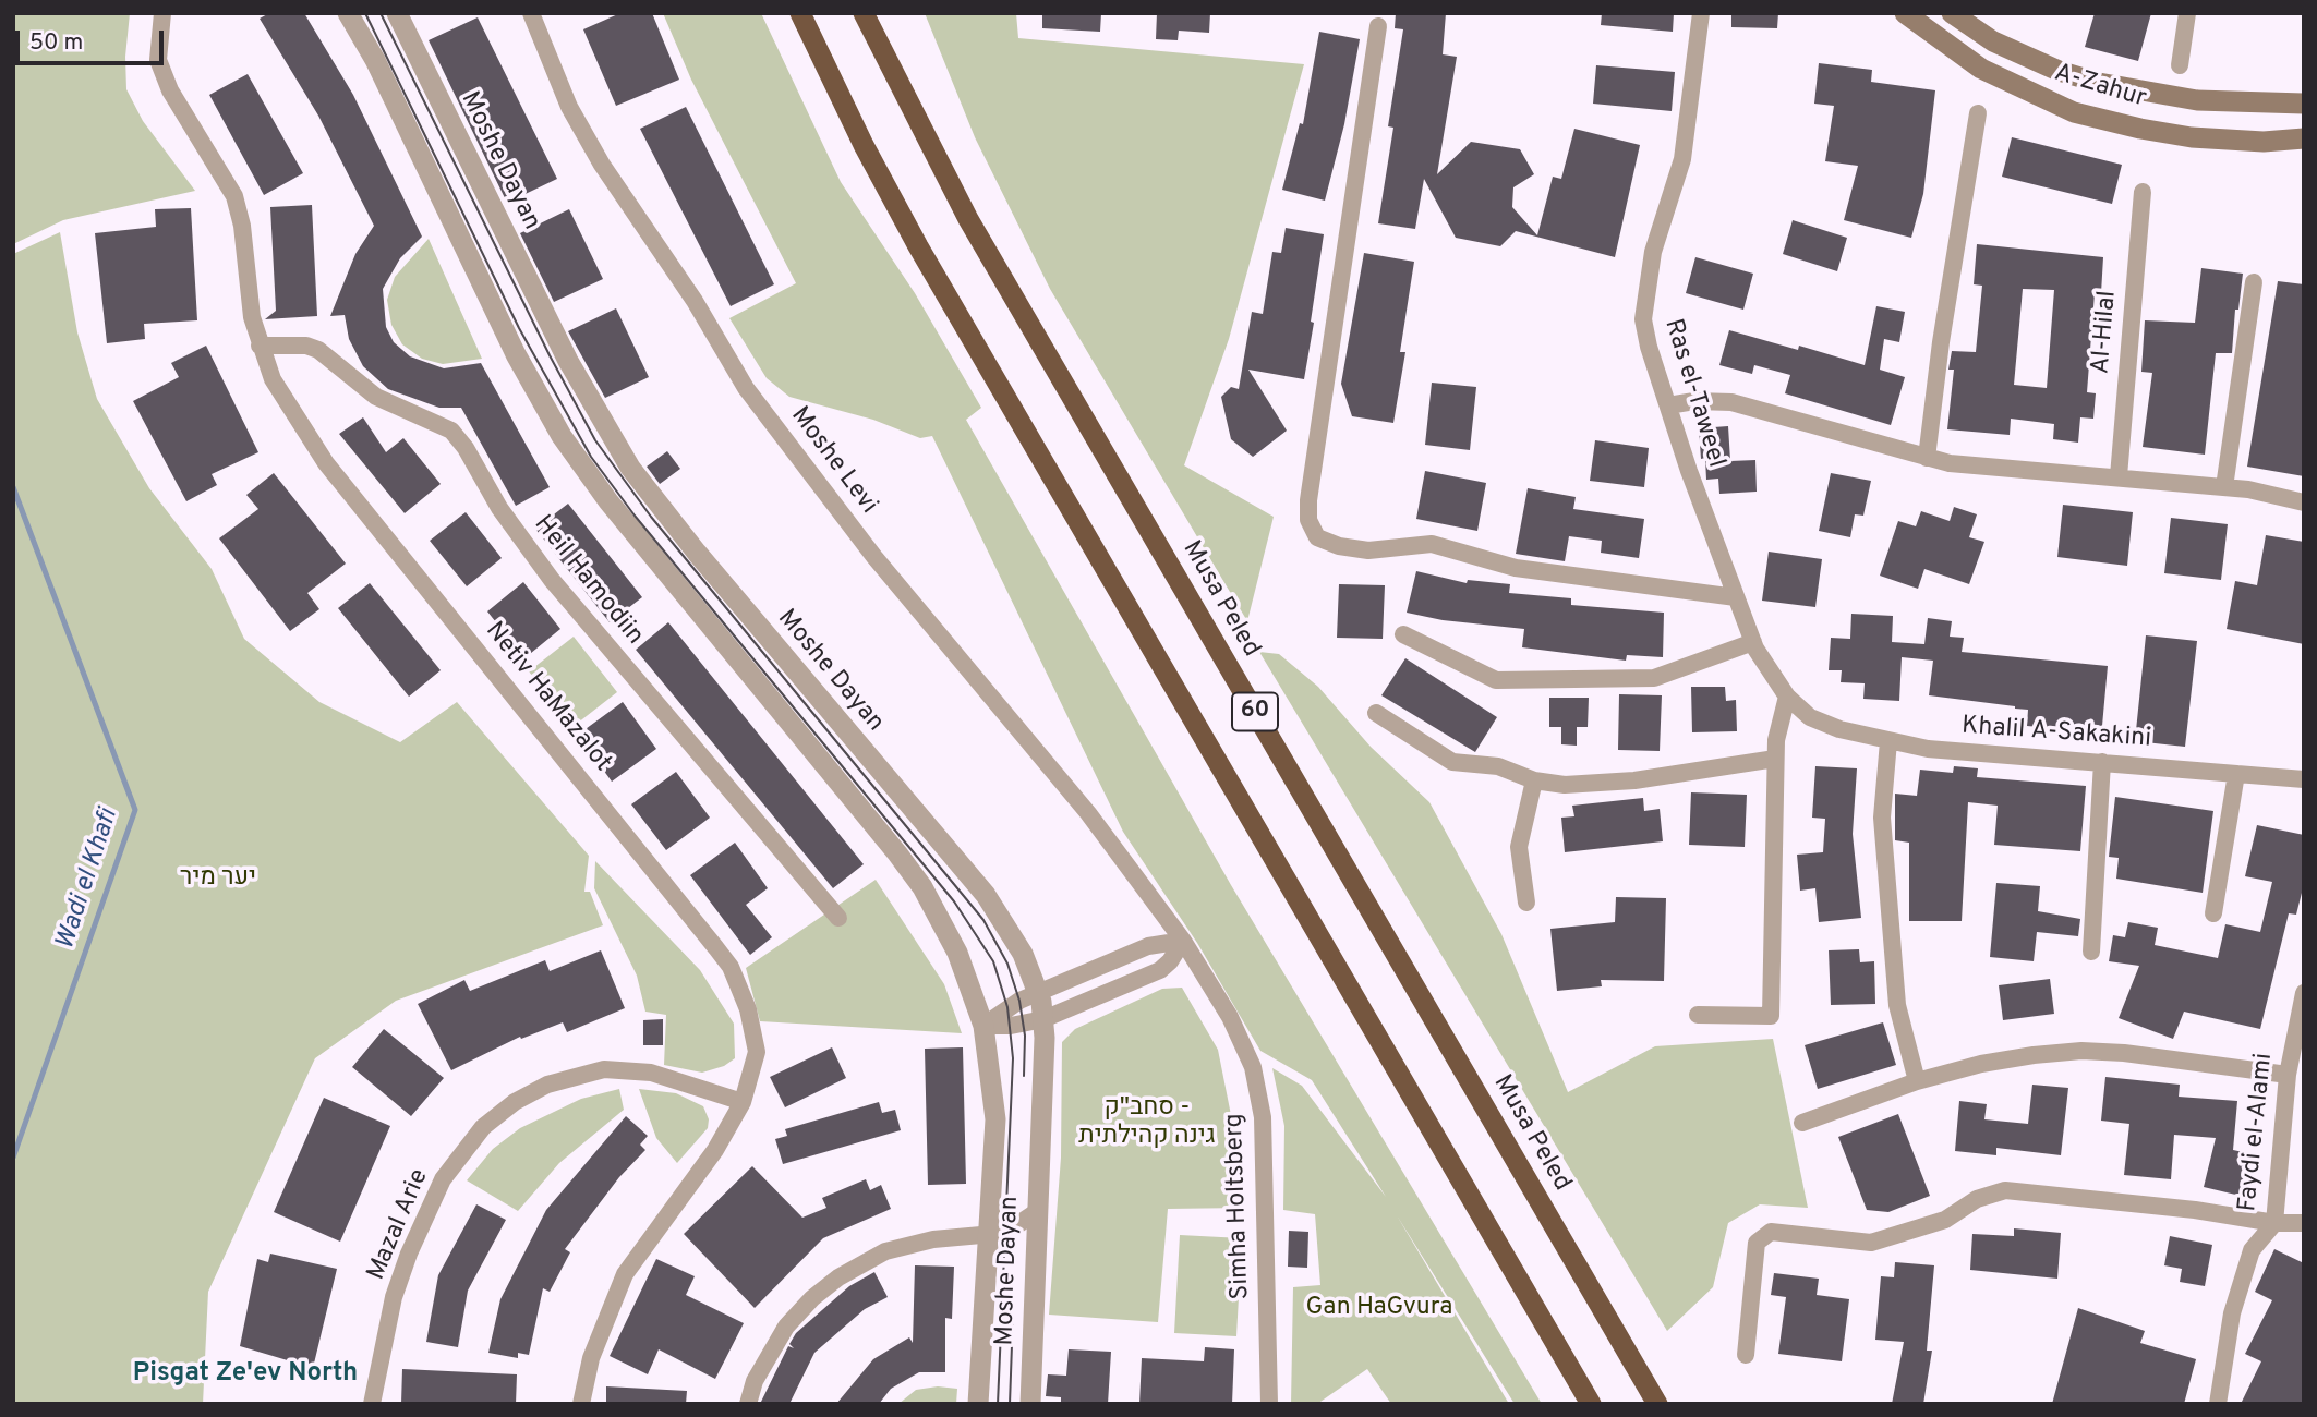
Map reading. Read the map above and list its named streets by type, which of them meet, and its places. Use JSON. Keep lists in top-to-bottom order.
{
  "streets": {
    "highway": ["Musa Peled", "60"],
    "main road": ["A-Zahur"],
    "street": [
      "Moshe Dayan",
      "Al-Hilal",
      "Ras el-Taweel",
      "Moshe Levi",
      "Heil Hamodiin",
      "Netiv HaMazalot",
      "Khalil A-Sakakini",
      "Faydi el-Alami",
      "Simha Holtsberg",
      "Mazal Arie"
    ]
  },
  "crossings": [
    ["Ras el-Taweel", "Khalil A-Sakakini"],
    ["Moshe Levi", "Simha Holtsberg"],
    ["Heil Hamodiin", "Netiv HaMazalot"],
    ["Netiv HaMazalot", "Mazal Arie"]
  ],
  "districts": ["Pisgat Ze'ev North"],
  "water": ["Wadi el Khafi"],
  "parks": ["יער מיר", "סחב\"ק - גינה קהילתית", "Gan HaGvura"],
  "scale_bar": "50 m"
}
